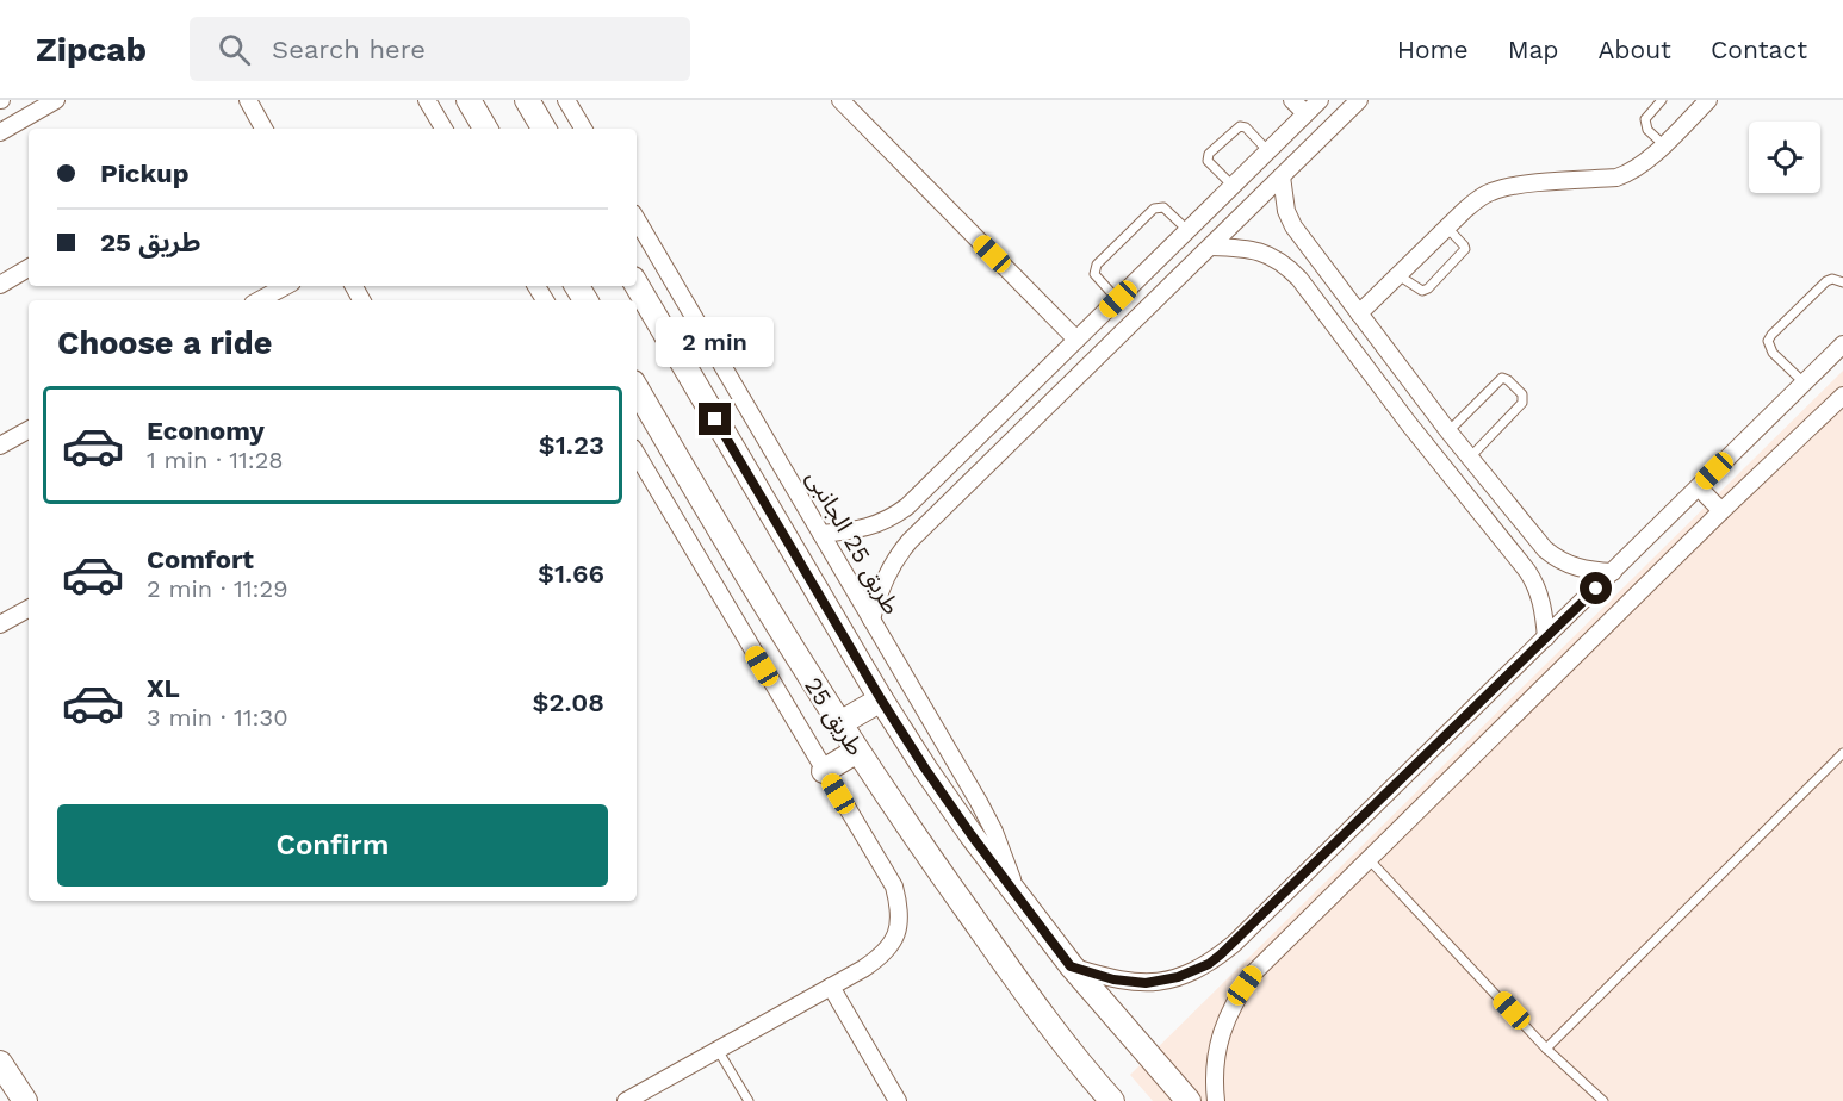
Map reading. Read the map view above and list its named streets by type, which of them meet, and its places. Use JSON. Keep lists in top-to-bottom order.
{
  "streets": {
    "street": ["طريق 25 الجانبى", "طريق 25"]
  },
  "crossings": [
    ["طريق 25 الجانبى", "طريق 25"]
  ],
  "page": {
    "header": "Zipcab",
    "search": "Search here",
    "nav": [
      "Home",
      "Map",
      "About",
      "Contact"
    ],
    "banner": ["Pickup", "طريق 25"],
    "heading": "Choose a ride",
    "bubble": "2 min",
    "list": [
      {
        "name": "Economy",
        "note": "1 min · 11:28",
        "value": "$1.23"
      },
      {
        "name": "Comfort",
        "note": "2 min · 11:29",
        "value": "$1.66"
      },
      {
        "name": "XL",
        "note": "3 min · 11:30",
        "value": "$2.08"
      }
    ],
    "buttons": "Confirm"
  }
}
